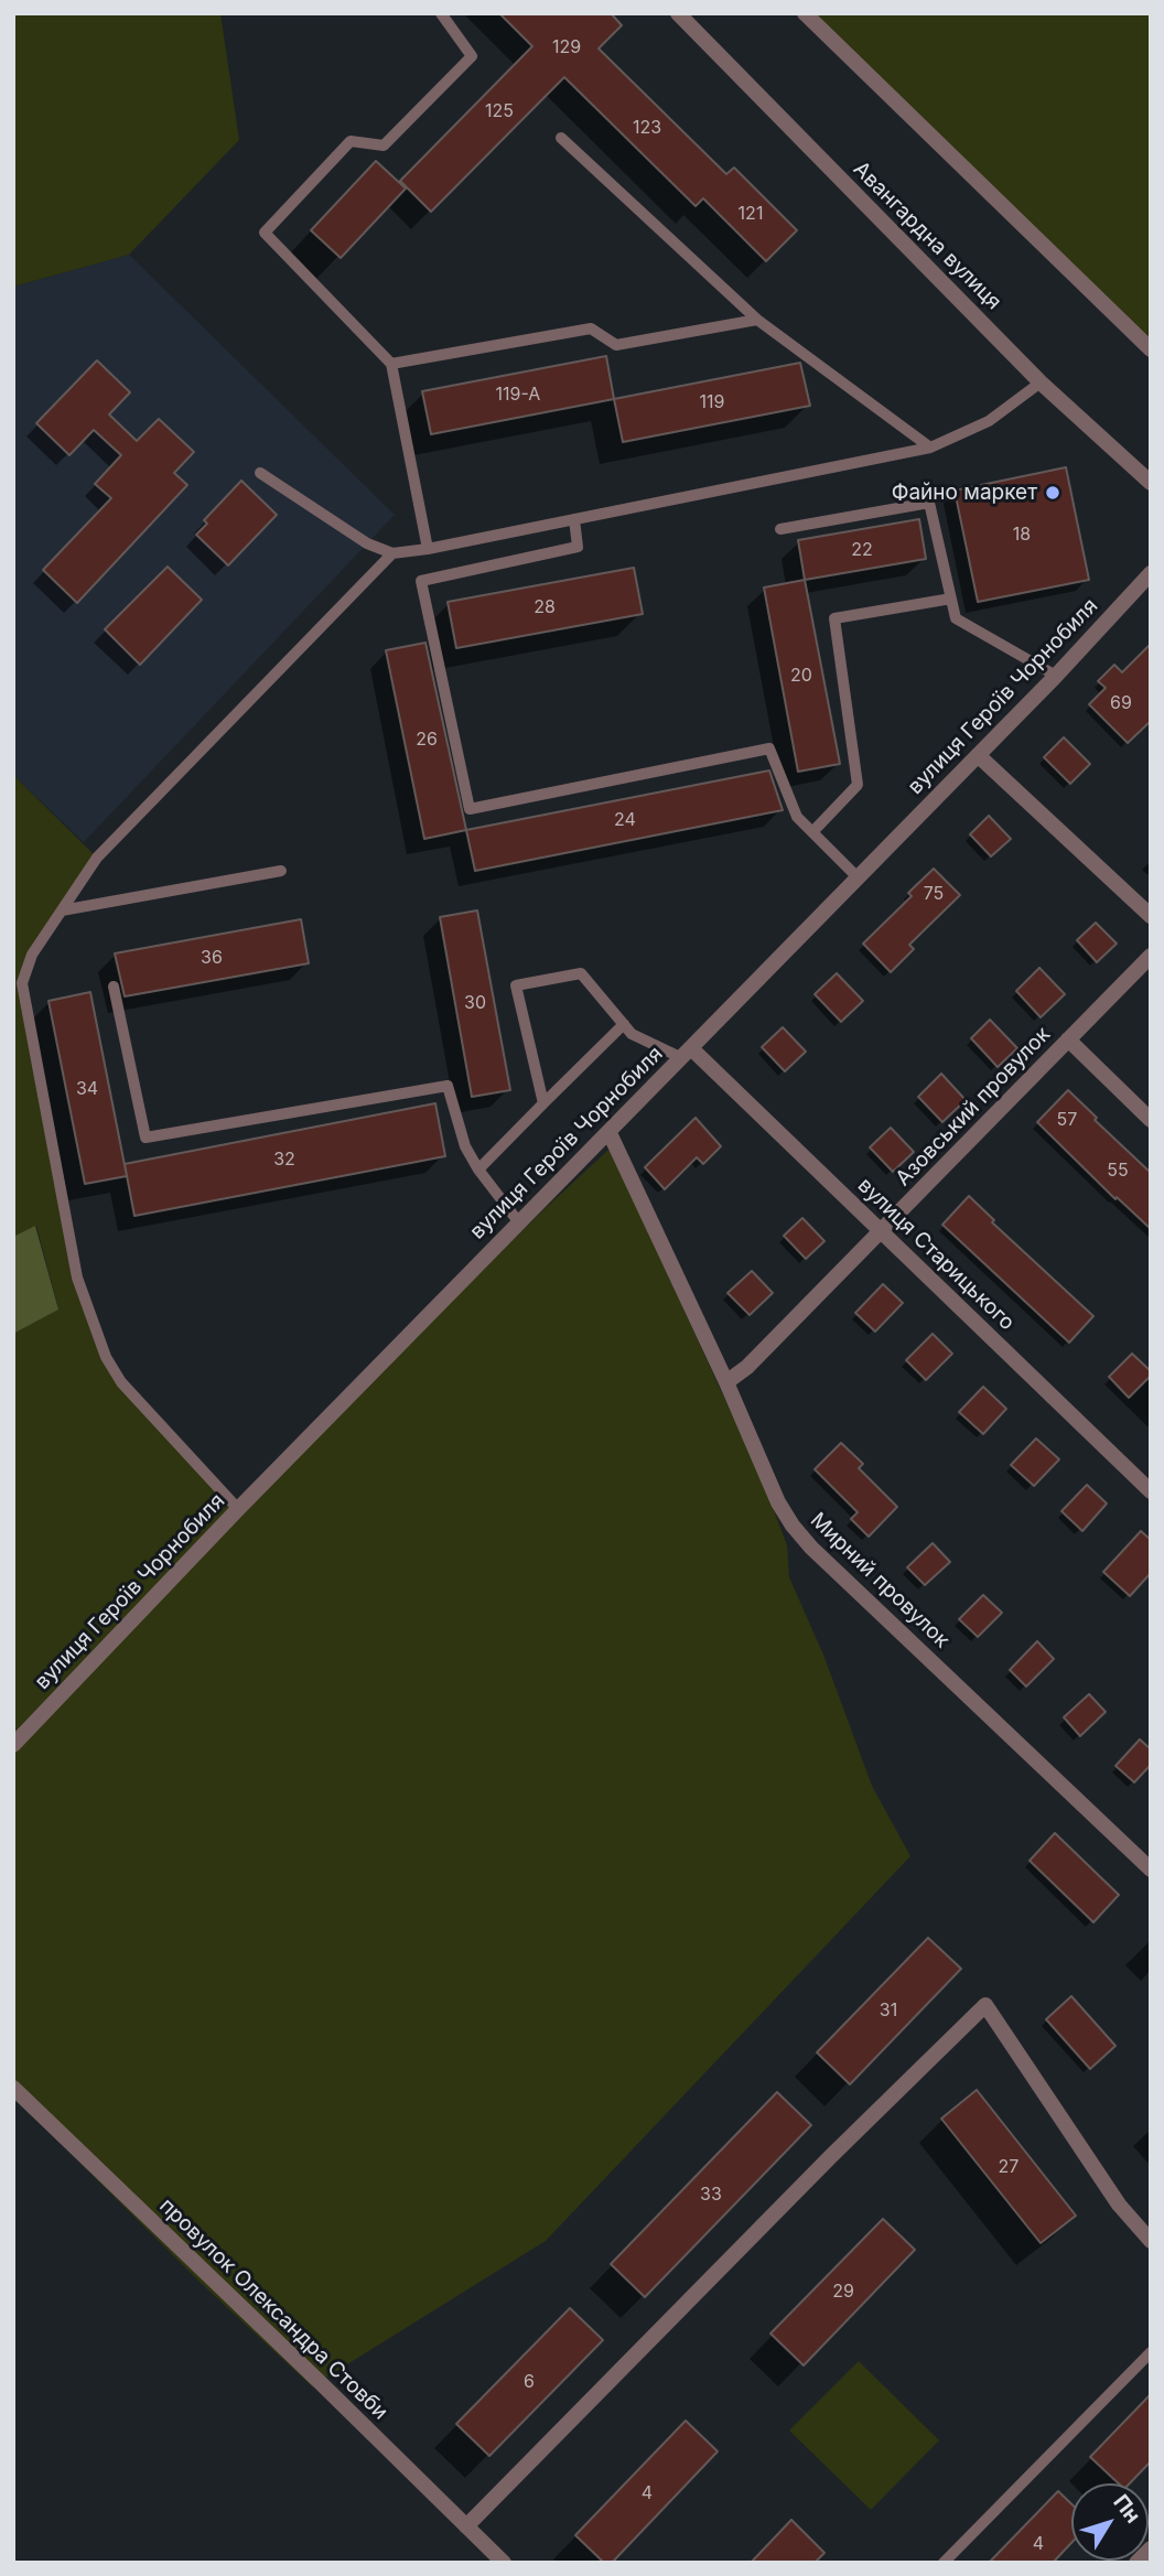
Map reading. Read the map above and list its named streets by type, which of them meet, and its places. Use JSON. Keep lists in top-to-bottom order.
{
  "streets": {
    "street": [
      "Авангардна вулиця",
      "вулиця Героїв Чорнобиля",
      "Азовський провулок",
      "вулиця Старицького",
      "Мирний провулок",
      "провулок Олександра Стовби"
    ]
  },
  "crossings": [
    ["вулиця Героїв Чорнобиля", "вулиця Старицького"],
    ["вулиця Героїв Чорнобиля", "Мирний провулок"],
    ["Азовський провулок", "вулиця Старицького"],
    ["Азовський провулок", "Мирний провулок"]
  ],
  "places": ["Файно маркет"],
  "house_numbers": [
    "129",
    "125",
    "123",
    "121",
    "119-А",
    "119",
    "18",
    "22",
    "28",
    "20",
    "69",
    "26",
    "24",
    "75",
    "36",
    "30",
    "34",
    "57",
    "32",
    "55",
    "31",
    "27",
    "33",
    "29",
    "6",
    "4",
    "4"
  ],
  "north": "top right"
}
